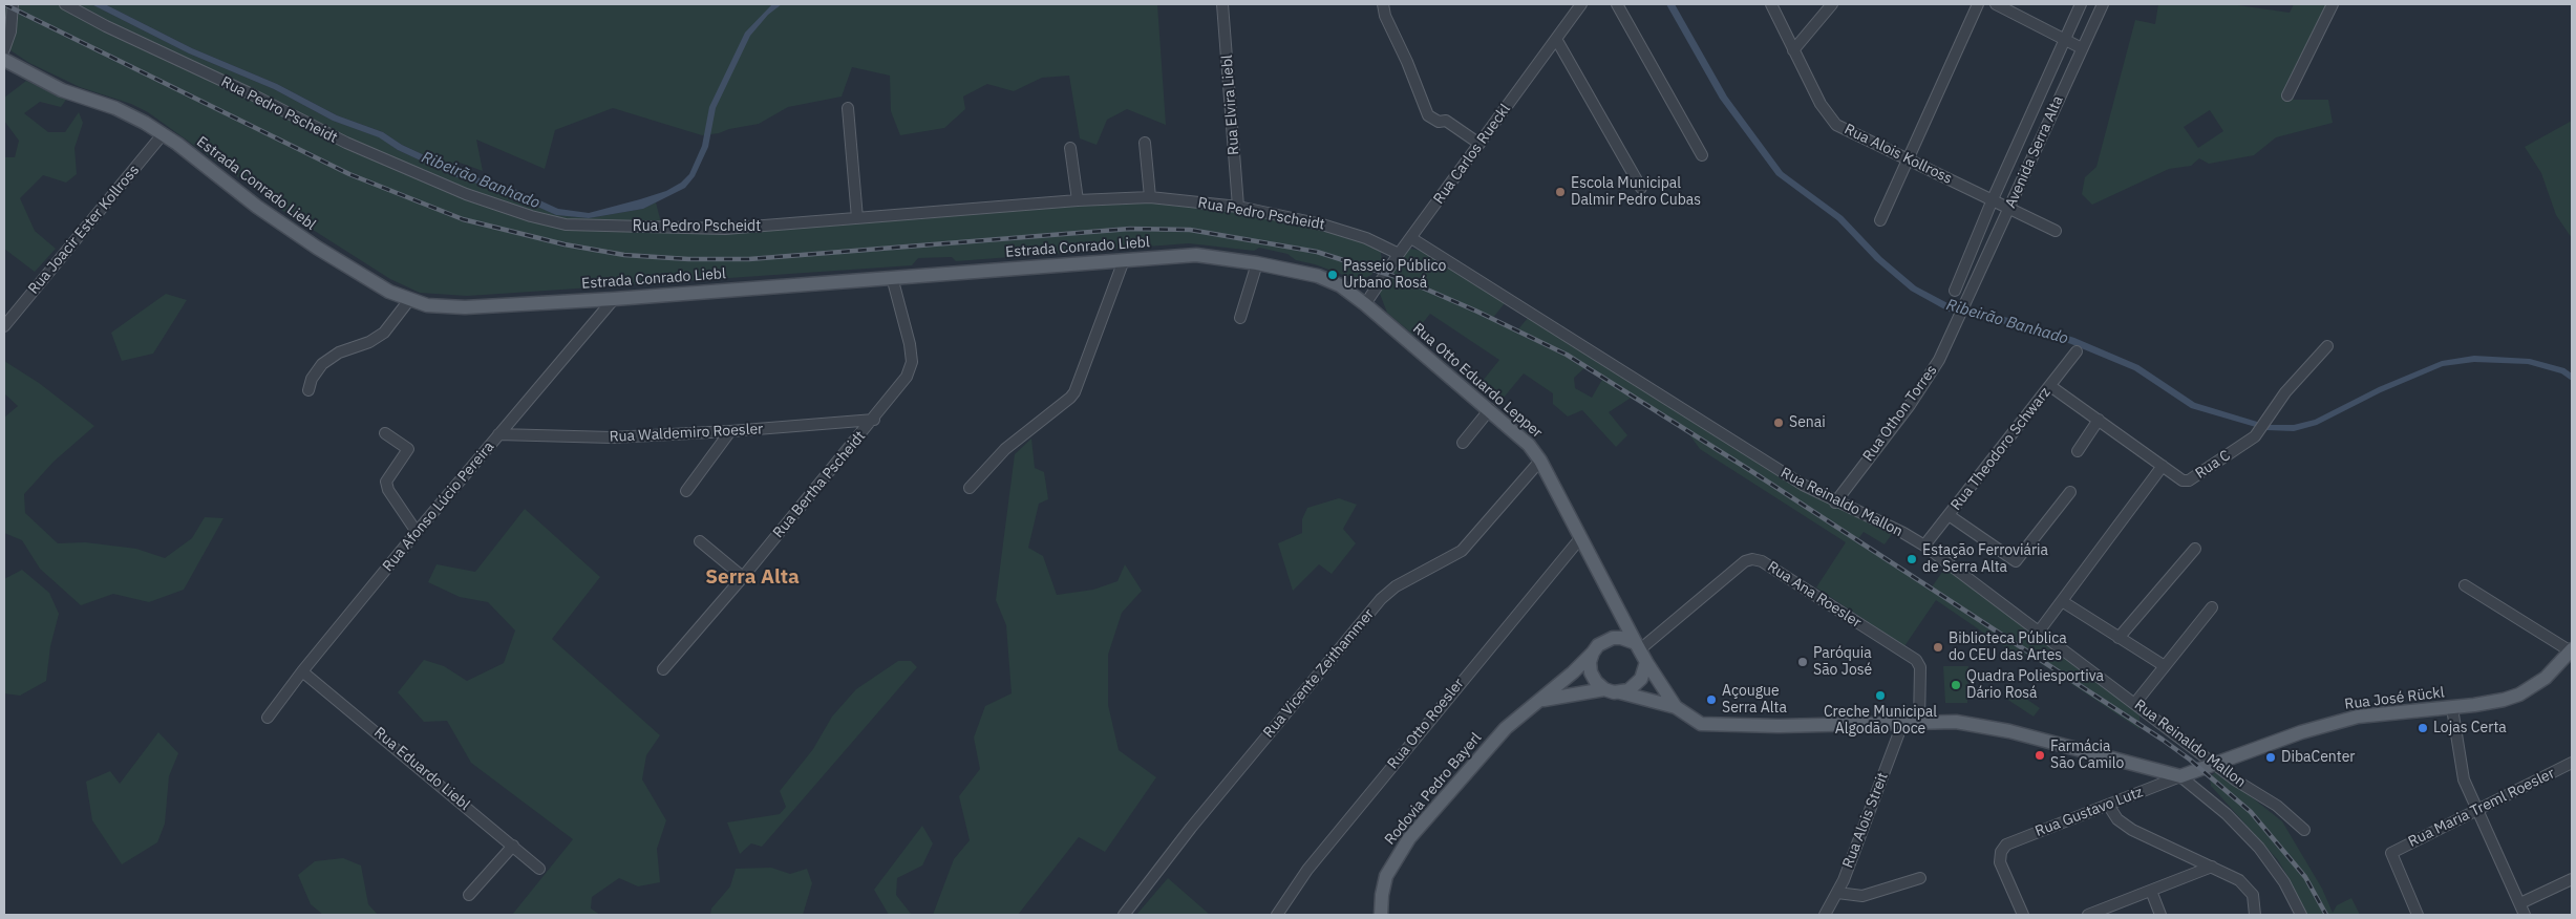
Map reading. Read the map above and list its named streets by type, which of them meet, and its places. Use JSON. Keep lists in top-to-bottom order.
{
  "streets": {
    "main road": [
      "Estrada Conrado Liebl",
      "Rua Otto Eduardo Lepper",
      "Rua José Rückl",
      "Rodovia Pedro Bayerl"
    ],
    "street": [
      "Rua Elvira Liebl",
      "Rua Pedro Pscheidt",
      "Avenida Serra Alta",
      "Rua Carlos Rueckl",
      "Rua Alois Kollross",
      "Rua Joacir Ester Kollross",
      "Rua Othon Torres",
      "Rua Waldemiro Roesler",
      "Rua Theodoro Schwarz",
      "Rua C",
      "Rua Bertha Pscheidt",
      "Rua Reinaldo Mallon",
      "Rua Afonso Lúcio Pereira",
      "Rua Ana Roesler",
      "Rua Vicente Zeithammer",
      "Rua Otto Roesler",
      "Rua Eduardo Liebl",
      "Rua Maria Treml Roesler",
      "Rua Gustavo Lutz",
      "Rua Alois Streit"
    ]
  },
  "crossings": [
    ["Rua Elvira Liebl", "Rua Pedro Pscheidt"],
    ["Rua Pedro Pscheidt", "Rua Carlos Rueckl"],
    ["Avenida Serra Alta", "Rua Alois Kollross"],
    ["Avenida Serra Alta", "Rua Othon Torres"],
    ["Rua Carlos Rueckl", "Estrada Conrado Liebl"],
    ["Rua Carlos Rueckl", "Rua Otto Eduardo Lepper"],
    ["Rua Carlos Rueckl", "Rua Reinaldo Mallon"],
    ["Estrada Conrado Liebl", "Rua Joacir Ester Kollross"],
    ["Estrada Conrado Liebl", "Rua Otto Eduardo Lepper"],
    ["Estrada Conrado Liebl", "Rua Bertha Pscheidt"],
    ["Estrada Conrado Liebl", "Rua Afonso Lúcio Pereira"],
    ["Rua Otto Eduardo Lepper", "Rua Ana Roesler"],
    ["Rua Otto Eduardo Lepper", "Rua Vicente Zeithammer"],
    ["Rua Otto Eduardo Lepper", "Rua José Rückl"],
    ["Rua Otto Eduardo Lepper", "Rua Otto Roesler"],
    ["Rua Otto Eduardo Lepper", "Rodovia Pedro Bayerl"],
    ["Rua Otto Eduardo Lepper", "Rua Gustavo Lutz"],
    ["Rua Otto Eduardo Lepper", "Rua Alois Streit"],
    ["Rua Othon Torres", "Rua Reinaldo Mallon"],
    ["Rua Waldemiro Roesler", "Rua Bertha Pscheidt"],
    ["Rua Waldemiro Roesler", "Rua Afonso Lúcio Pereira"],
    ["Rua Theodoro Schwarz", "Rua C"],
    ["Rua Theodoro Schwarz", "Rua Reinaldo Mallon"],
    ["Rua Reinaldo Mallon", "Rua José Rückl"],
    ["Rua Afonso Lúcio Pereira", "Rua Eduardo Liebl"],
    ["Rua Ana Roesler", "Rodovia Pedro Bayerl"],
    ["Rua José Rückl", "Rua Gustavo Lutz"]
  ],
  "districts": ["Serra Alta"],
  "water": ["Ribeirão Banhado"],
  "places": [
    "Escola Municipal Dalmir Pedro Cubas",
    "Passeio Público Urbano Rosá",
    "Senai",
    "Estação Ferroviária de Serra Alta",
    "Biblioteca Pública do CEU das Artes",
    "Paróquia São José",
    "Quadra Poliesportiva Dário Rosá",
    "Creche Municipal Algodão Doce",
    "Açougue Serra Alta",
    "Lojas Certa",
    "Farmácia São Camilo",
    "DibaCenter"
  ]
}
